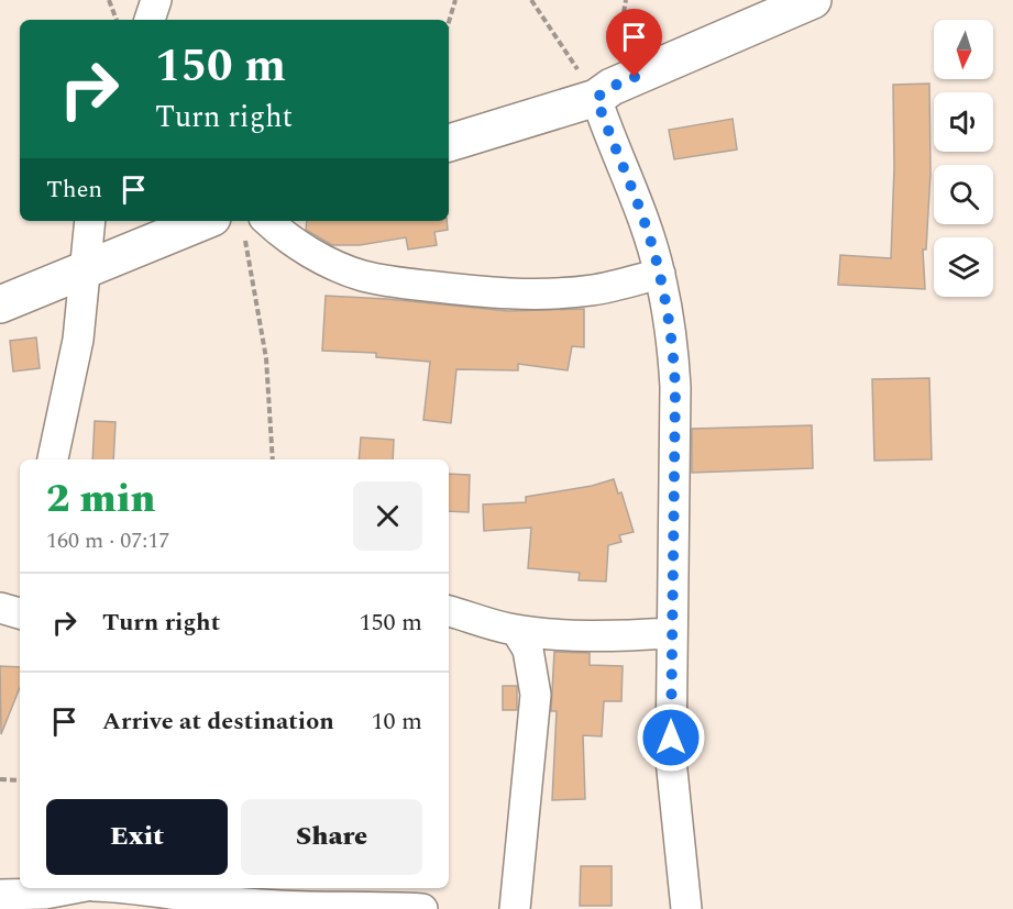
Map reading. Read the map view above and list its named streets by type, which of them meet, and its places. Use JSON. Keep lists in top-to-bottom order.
{
  "north": "bottom",
  "page": {
    "turn": ["150 m", "Turn right"],
    "then": "Then",
    "heading": ["2 min", "160 m · 07:17"],
    "list": [
      {
        "name": "Turn right",
        "value": "150 m"
      },
      {
        "name": "Arrive at destination",
        "value": "10 m"
      }
    ],
    "buttons": ["Exit", "Share"]
  }
}
